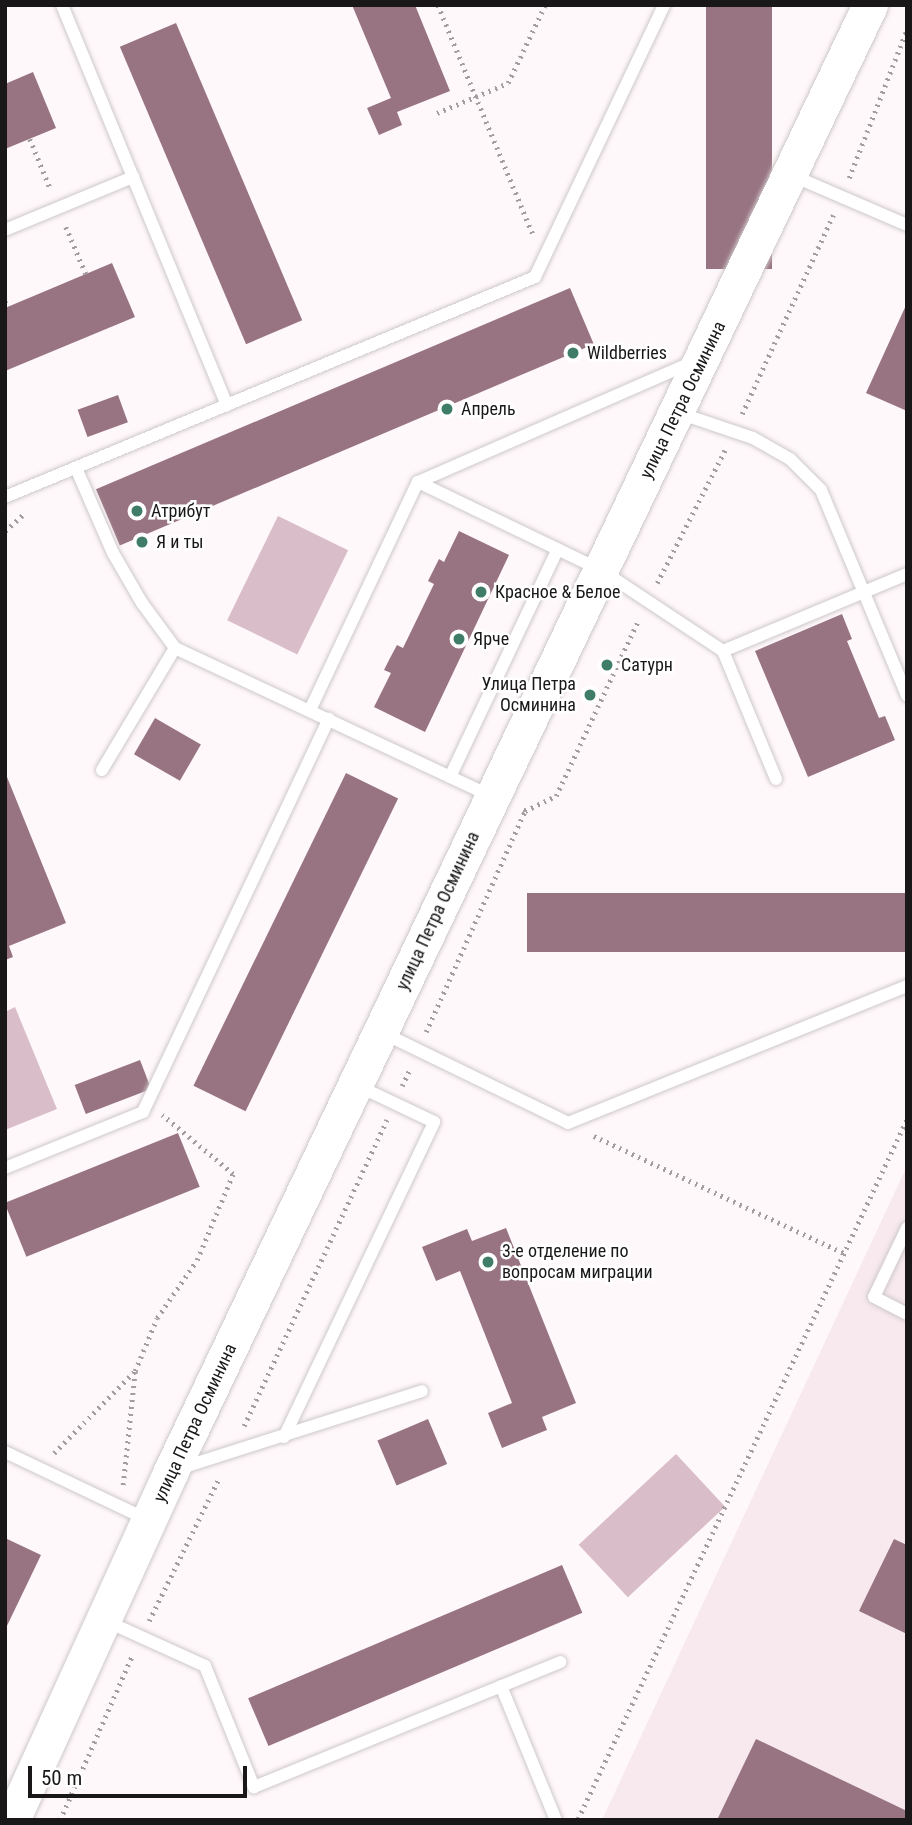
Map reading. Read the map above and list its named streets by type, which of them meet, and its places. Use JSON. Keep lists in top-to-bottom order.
{
  "streets": {
    "main road": ["улица Петра Осминина"]
  },
  "places": [
    "Wildberries",
    "Апрель",
    "Атрибут",
    "Я и ты",
    "Красное & Белое",
    "Ярче",
    "Сатурн",
    "Улица Петра Осминина",
    "3-е отделение по вопросам миграции"
  ],
  "scale_bar": "50 m"
}
